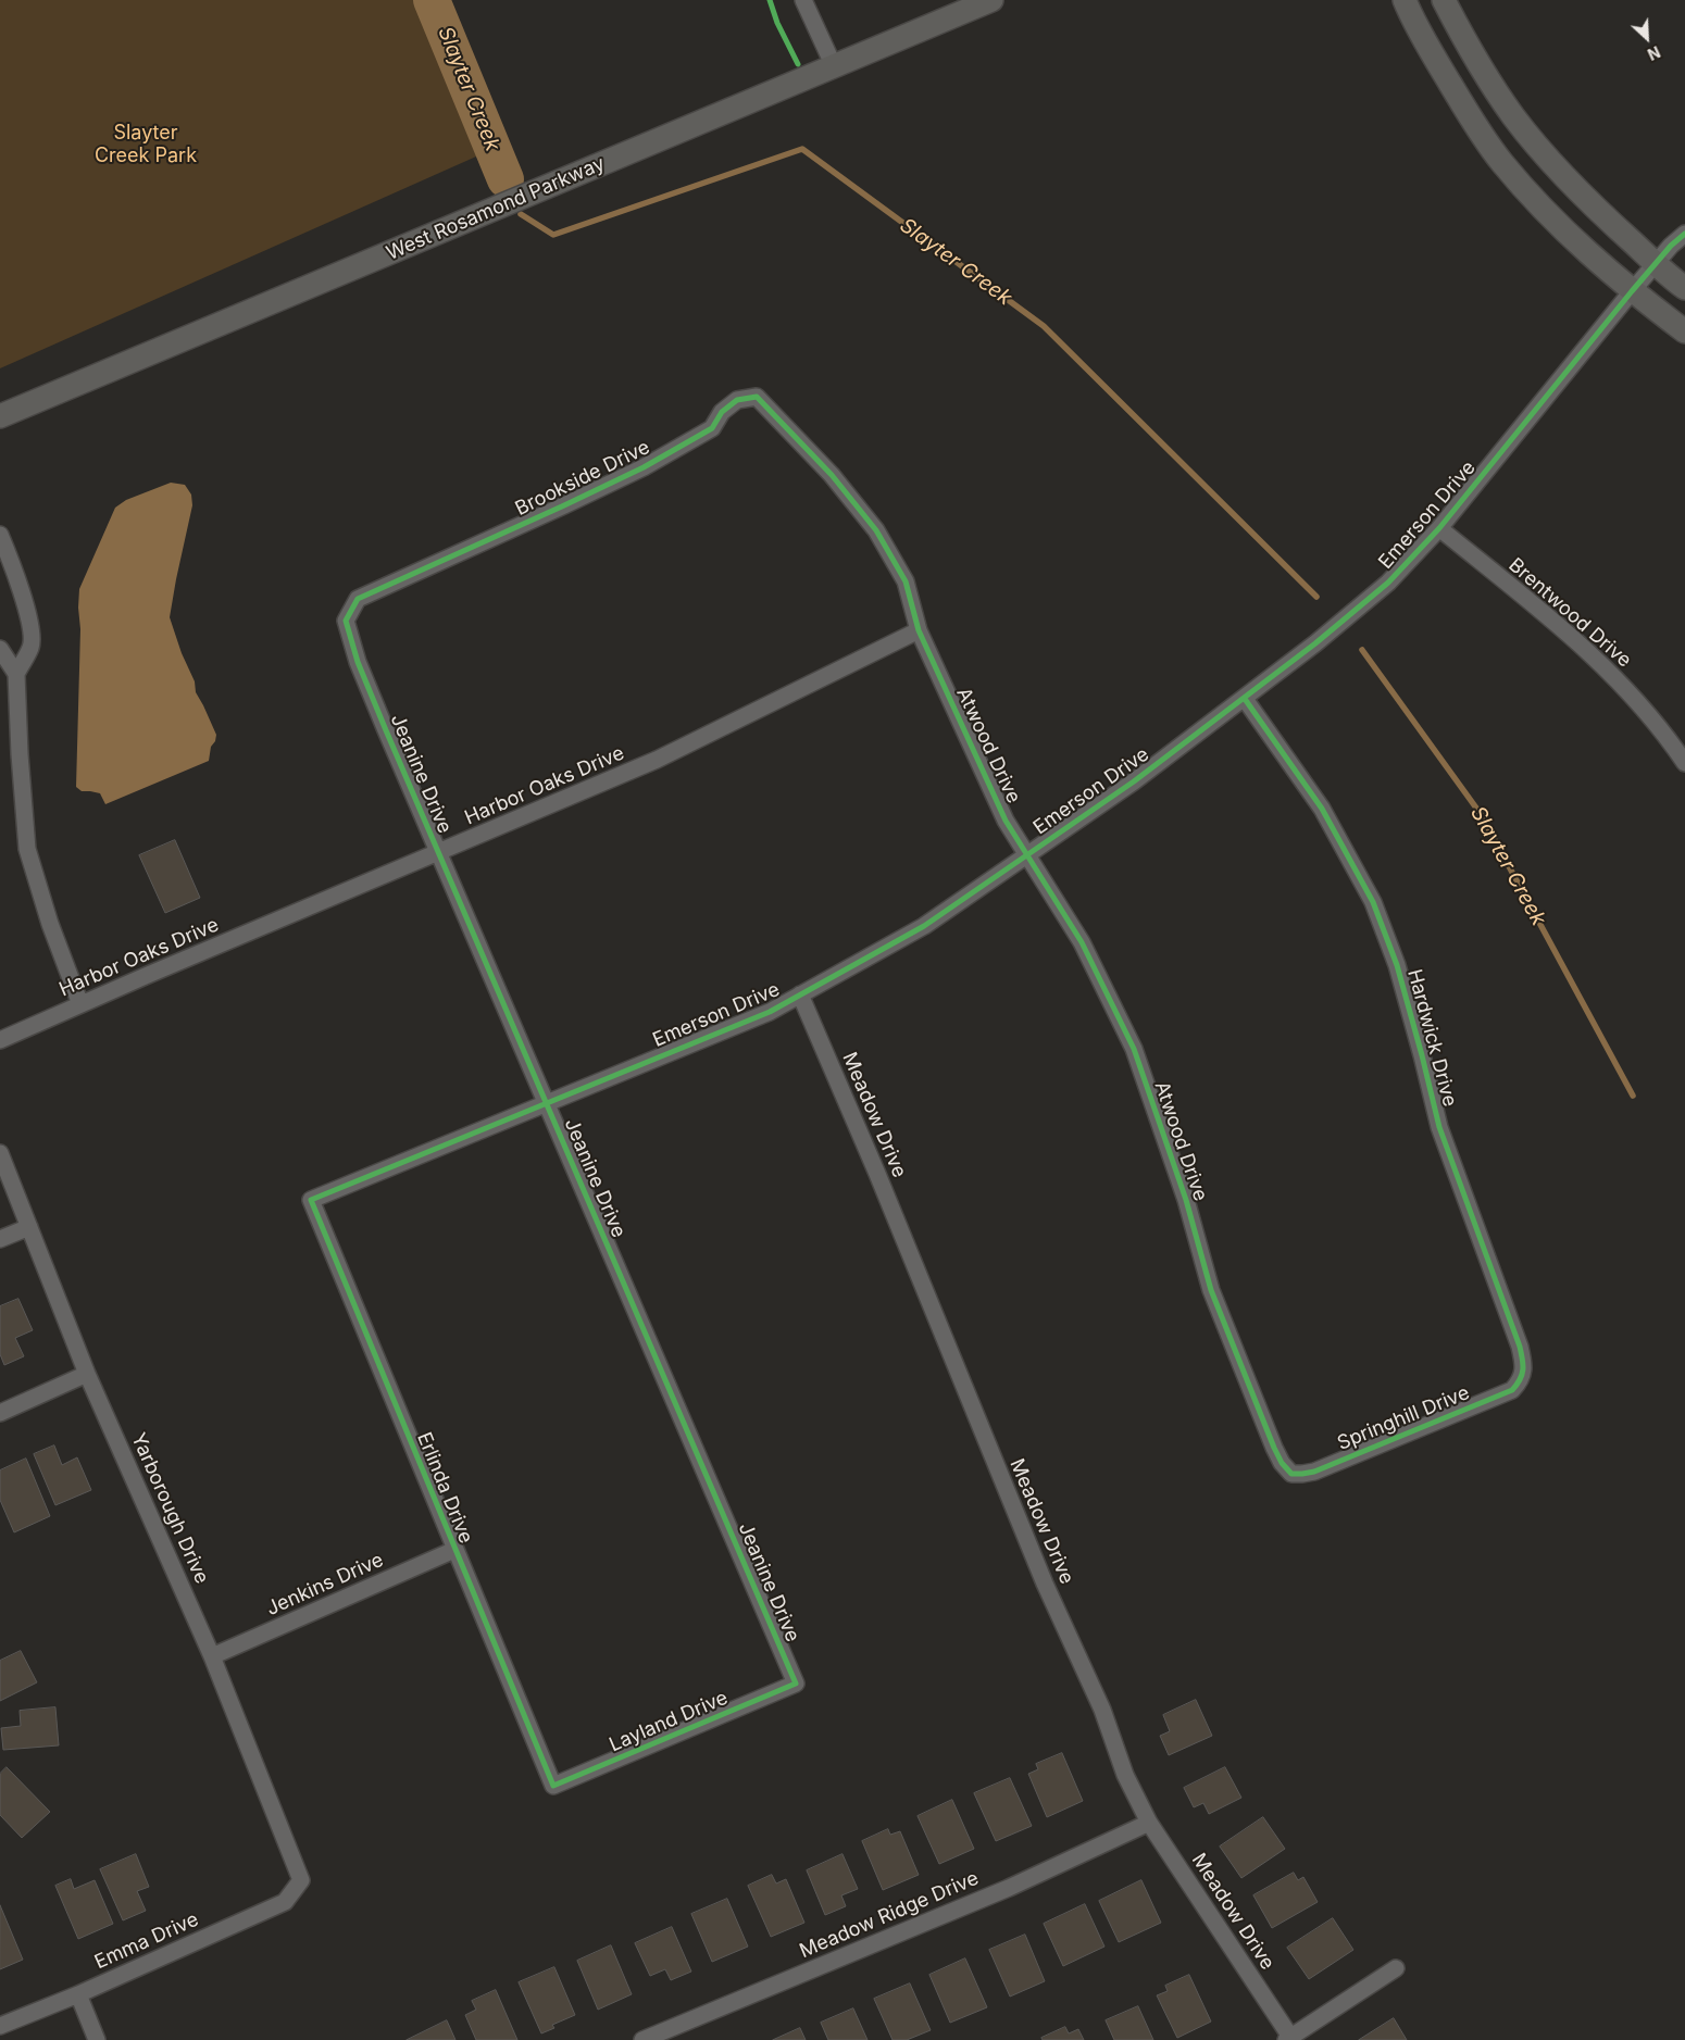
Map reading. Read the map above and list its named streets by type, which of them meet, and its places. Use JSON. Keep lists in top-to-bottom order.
{
  "streets": {
    "street": [
      "West Rosamond Parkway",
      "Brookside Drive",
      "Emerson Drive",
      "Brentwood Drive",
      "Atwood Drive",
      "Jeanine Drive",
      "Harbor Oaks Drive",
      "Hardwick Drive",
      "Meadow Drive",
      "Springhill Drive",
      "Erlinda Drive",
      "Yarborough Drive",
      "Jenkins Drive",
      "Layland Drive",
      "Meadow Ridge Drive",
      "Emma Drive"
    ]
  },
  "crossings": [
    ["Brookside Drive", "Atwood Drive"],
    ["Brookside Drive", "Jeanine Drive"],
    ["Emerson Drive", "Brentwood Drive"],
    ["Emerson Drive", "Atwood Drive"],
    ["Emerson Drive", "Jeanine Drive"],
    ["Emerson Drive", "Hardwick Drive"],
    ["Emerson Drive", "Meadow Drive"],
    ["Emerson Drive", "Erlinda Drive"],
    ["Atwood Drive", "Harbor Oaks Drive"],
    ["Atwood Drive", "Springhill Drive"],
    ["Jeanine Drive", "Harbor Oaks Drive"],
    ["Jeanine Drive", "Layland Drive"],
    ["Hardwick Drive", "Springhill Drive"],
    ["Meadow Drive", "Meadow Ridge Drive"],
    ["Erlinda Drive", "Jenkins Drive"],
    ["Erlinda Drive", "Layland Drive"],
    ["Yarborough Drive", "Jenkins Drive"],
    ["Yarborough Drive", "Emma Drive"]
  ],
  "water": ["Slayter Creek"],
  "parks": ["Slayter Creek Park"],
  "north": "bottom right"
}
